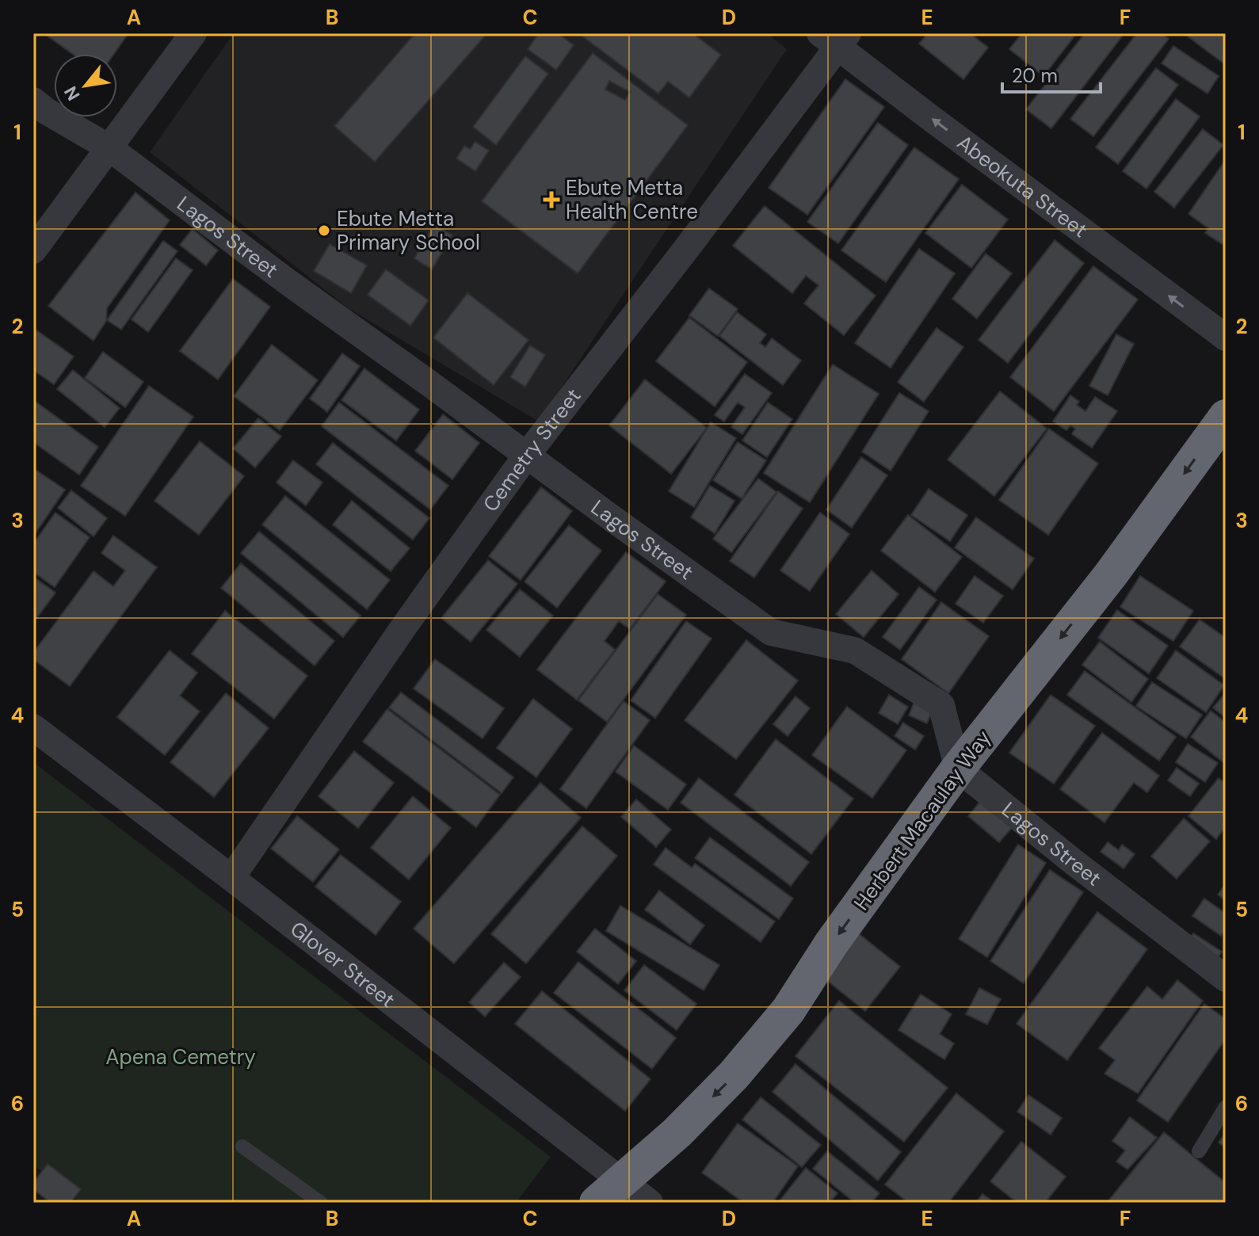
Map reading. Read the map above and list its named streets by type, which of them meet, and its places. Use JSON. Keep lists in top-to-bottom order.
{
  "streets": {
    "highway": ["Herbert Macaulay Way"],
    "street": [
      "Abeokuta Street",
      "Lagos Street",
      "Cemetry Street",
      "Glover Street"
    ]
  },
  "crossings": [
    ["Abeokuta Street", "Cemetry Street"],
    ["Lagos Street", "Cemetry Street"],
    ["Lagos Street", "Herbert Macaulay Way"],
    ["Cemetry Street", "Glover Street"],
    ["Herbert Macaulay Way", "Glover Street"]
  ],
  "one_way": ["Abeokuta Street", "Herbert Macaulay Way"],
  "parks": ["Apena Cemetry"],
  "places": {
    "health": ["Ebute Metta Health Centre"],
    "other": ["Ebute Metta Primary School"]
  },
  "scale_bar": "20 m",
  "north": "bottom left",
  "grid": {
    "columns": [
      "A",
      "B",
      "C",
      "D",
      "E",
      "F"
    ],
    "rows": [
      "1",
      "2",
      "3",
      "4",
      "5",
      "6"
    ]
  }
}
